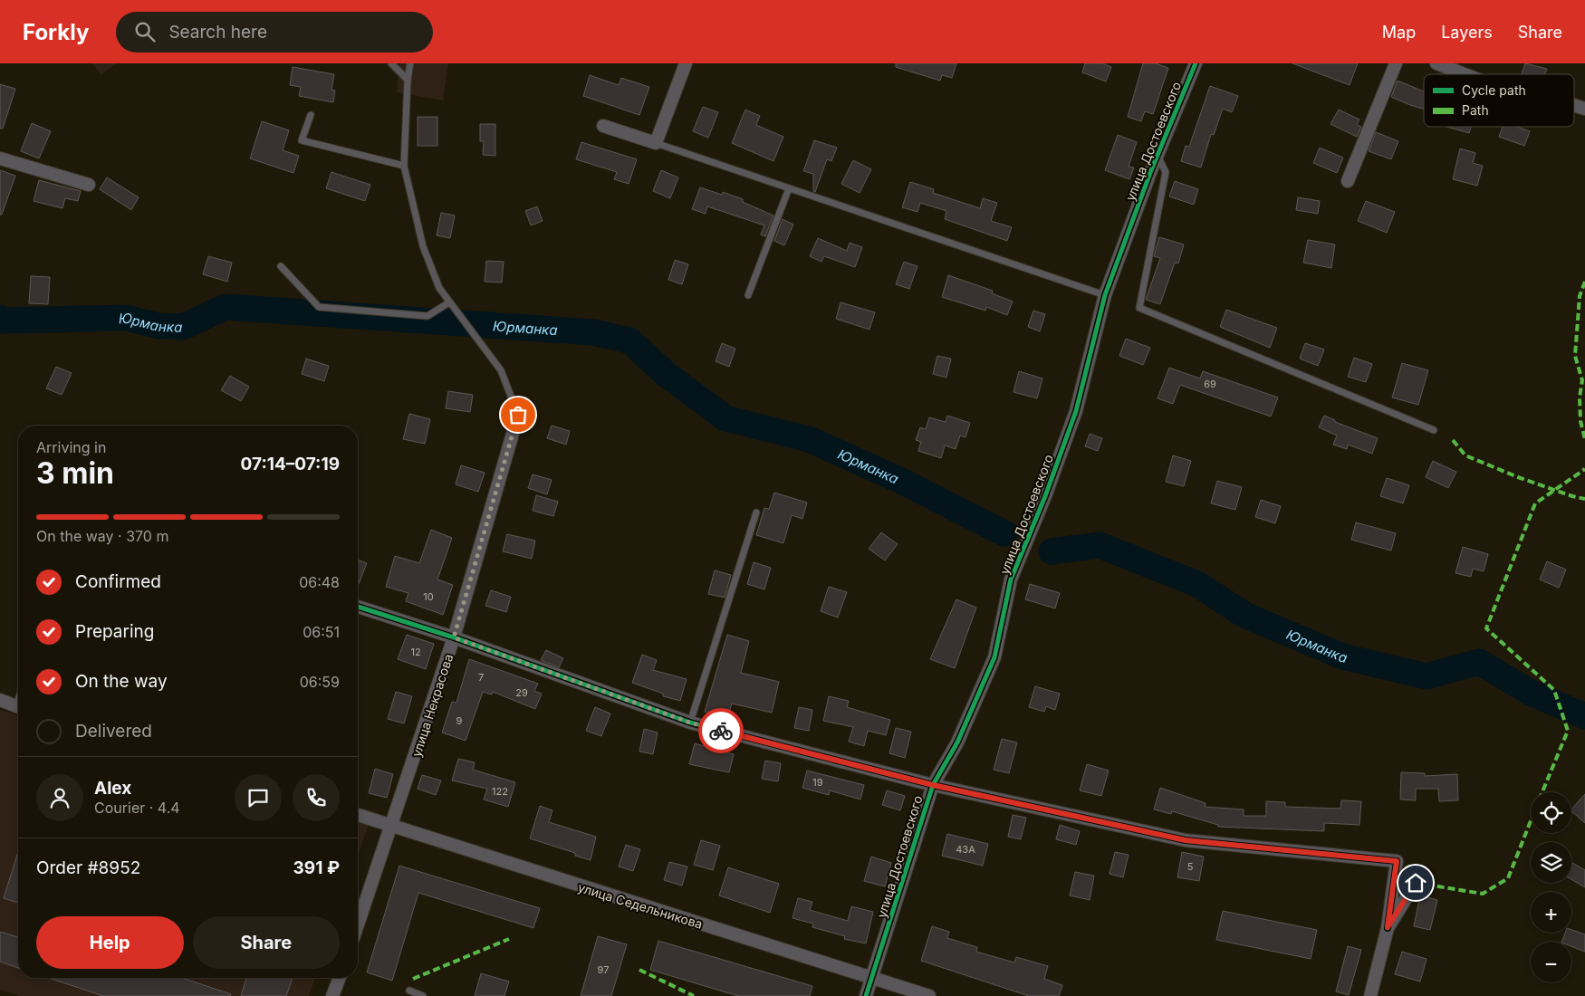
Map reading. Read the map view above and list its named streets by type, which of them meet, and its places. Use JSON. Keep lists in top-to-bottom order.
{
  "streets": {
    "street": ["улица Достоевского", "улица Некрасова", "улица Седельникова"]
  },
  "crossings": [
    ["улица Достоевского", "улица Седельникова"],
    ["улица Некрасова", "улица Седельникова"]
  ],
  "water": ["Юрманка"],
  "house_numbers": [
    "69",
    "10",
    "12",
    "7",
    "29",
    "9",
    "19",
    "122",
    "43А",
    "5",
    "97"
  ],
  "legend": ["Cycle path", "Path"],
  "page": {
    "header": "Forkly",
    "search": "Search here",
    "nav": ["Map", "Layers", "Share"],
    "heading": ["3 min", "Arriving in", "07:14–07:19"],
    "panel": [
      "Alex",
      "Courier · 4.4",
      "Order #8952",
      "391 ₽"
    ],
    "bar": "On the way · 370 m",
    "list": [
      ["Confirmed", "06:48"],
      ["Preparing", "06:51"],
      ["On the way", "06:59"],
      "Delivered"
    ],
    "map_buttons": ["+", "−"],
    "buttons": ["Help", "Share"]
  }
}
